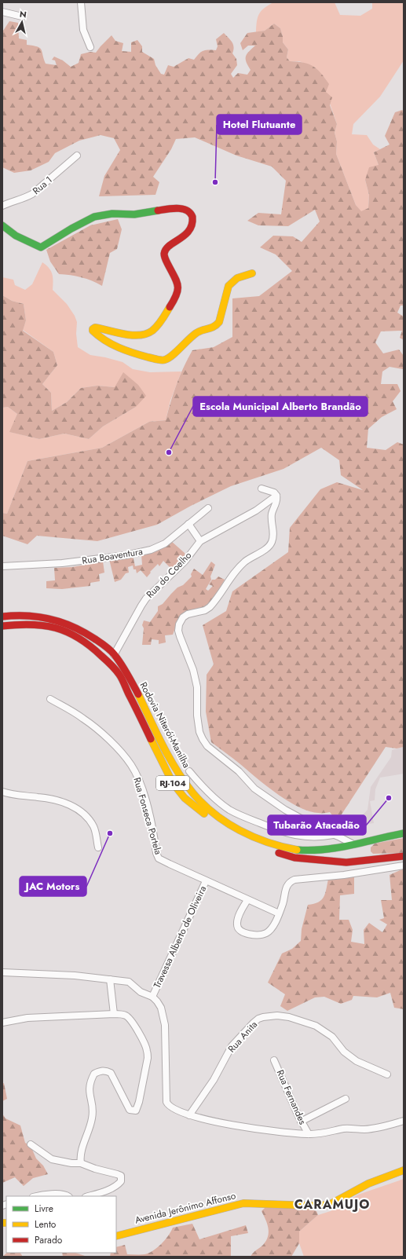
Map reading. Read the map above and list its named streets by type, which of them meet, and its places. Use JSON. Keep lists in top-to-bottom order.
{
  "streets": {
    "main road": ["Rodovia Niterói-Manilha", "RJ-104", "Avenida Jerônimo Affonso"],
    "street": [
      "Rua 1",
      "Rua Boaventura",
      "Rua do Coelho",
      "Rua Fonseca Portela",
      "Travessa Alberto de Oliveira",
      "Rua Anita",
      "Rua Fernandes"
    ]
  },
  "crossings": [
    ["Rua do Coelho", "Rodovia Niterói-Manilha"],
    ["Rua Fonseca Portela", "Travessa Alberto de Oliveira"],
    ["Travessa Alberto de Oliveira", "Rua Anita"]
  ],
  "districts": ["CARAMUJO"],
  "places": [
    "Hotel Flutuante",
    "Escola Municipal Alberto Brandão",
    "Tubarão Atacadão",
    "JAC Motors"
  ],
  "legend": ["Livre", "Lento", "Parado"],
  "north": "top"
}
